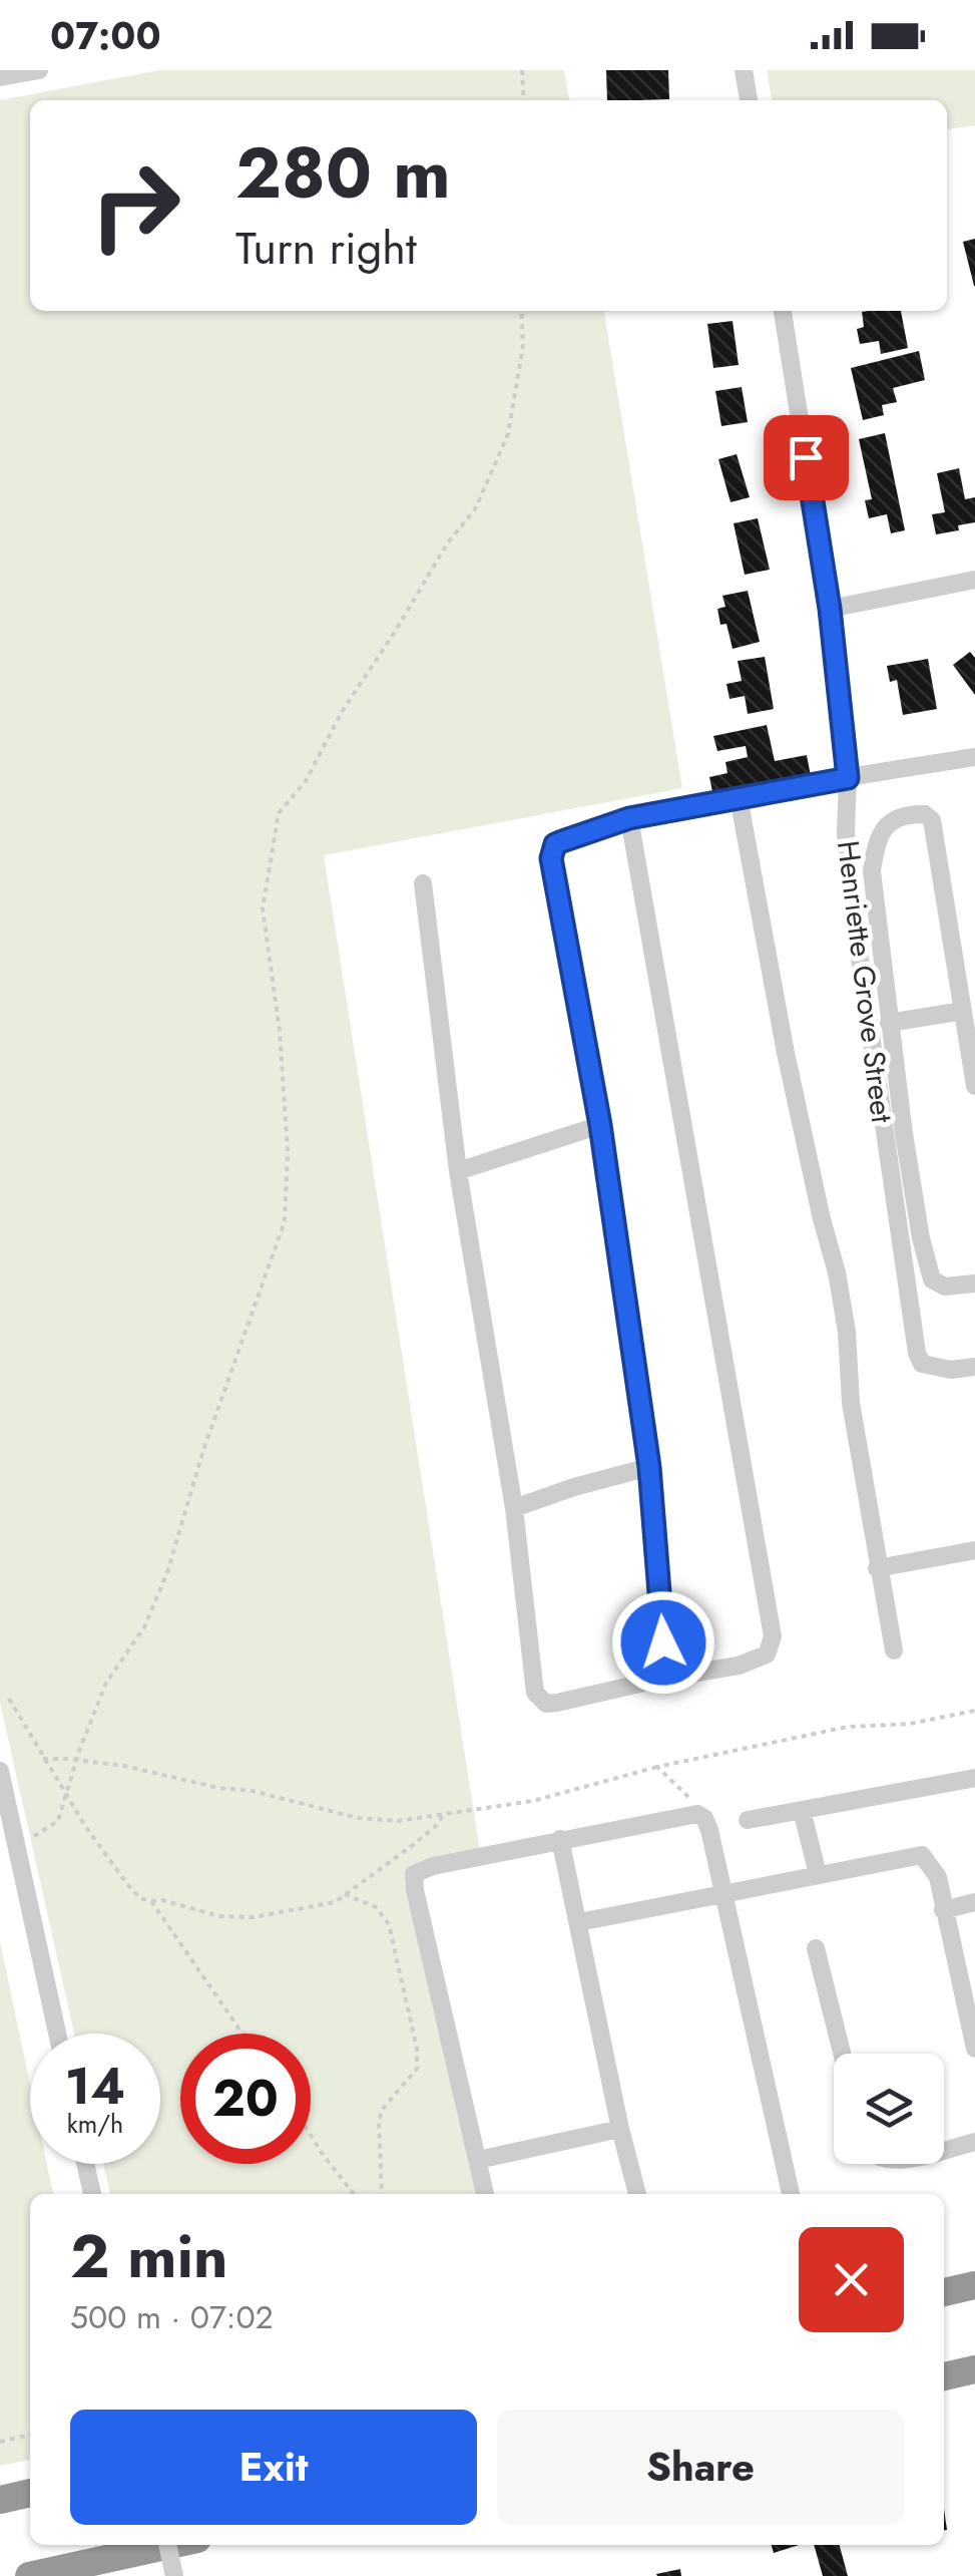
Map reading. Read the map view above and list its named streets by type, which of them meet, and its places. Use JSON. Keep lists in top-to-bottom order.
{
  "streets": {
    "street": ["Henriette Grove Street"]
  },
  "page": {
    "status": "07:00",
    "turn": ["280 m", "Turn right"],
    "speed": "14 km/h",
    "limit": "20",
    "heading": ["2 min", "500 m · 07:02"],
    "buttons": ["Exit", "Share"]
  }
}
